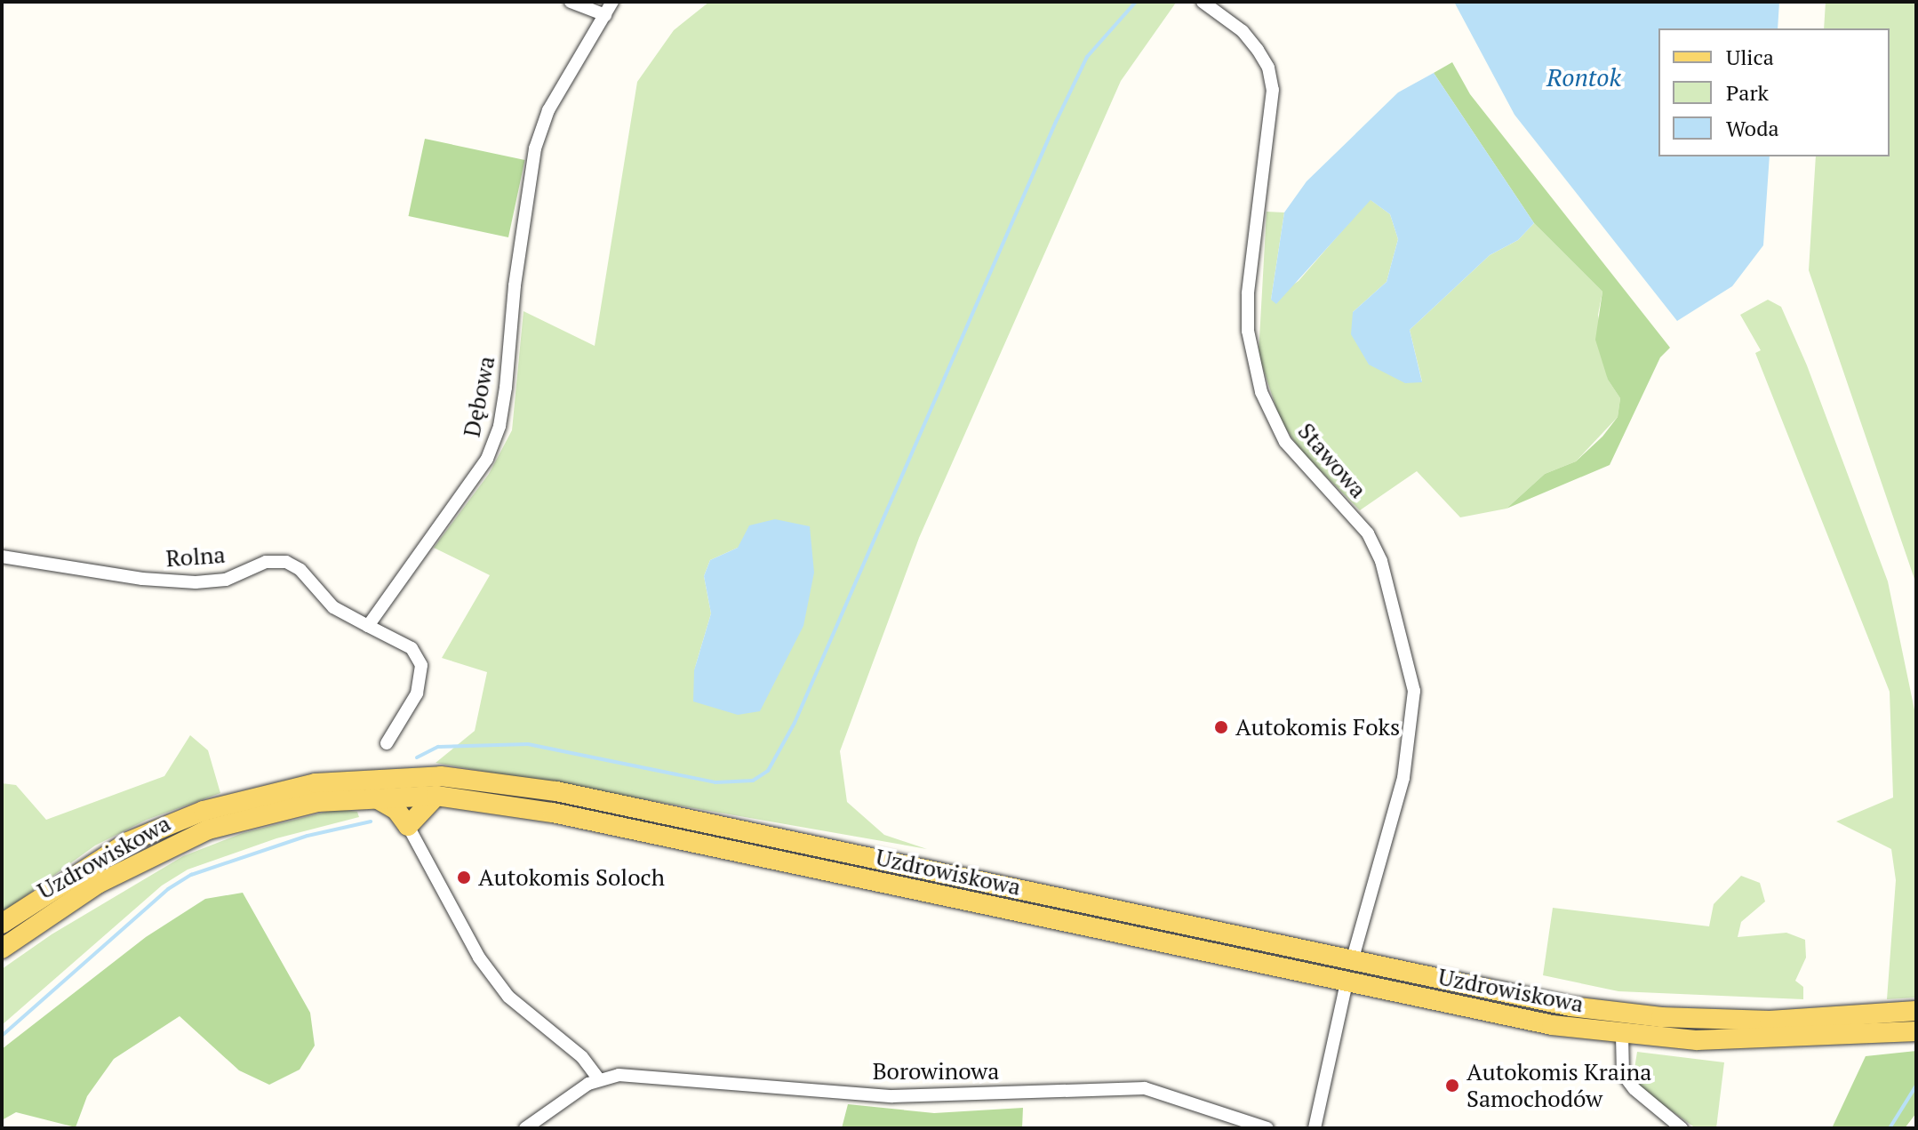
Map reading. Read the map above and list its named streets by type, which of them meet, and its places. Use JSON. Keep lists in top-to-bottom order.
{
  "streets": {
    "main road": ["Uzdrowiskowa"],
    "street": [
      "Dębowa",
      "Stawowa",
      "Rolna",
      "Borowinowa"
    ]
  },
  "crossings": [
    ["Dębowa", "Rolna"],
    ["Stawowa", "Uzdrowiskowa"]
  ],
  "water": ["Rontok"],
  "places": ["Autokomis Foks", "Autokomis Soloch", "Autokomis Kraina Samochodów"],
  "legend": ["Ulica", "Park", "Woda"]
}
